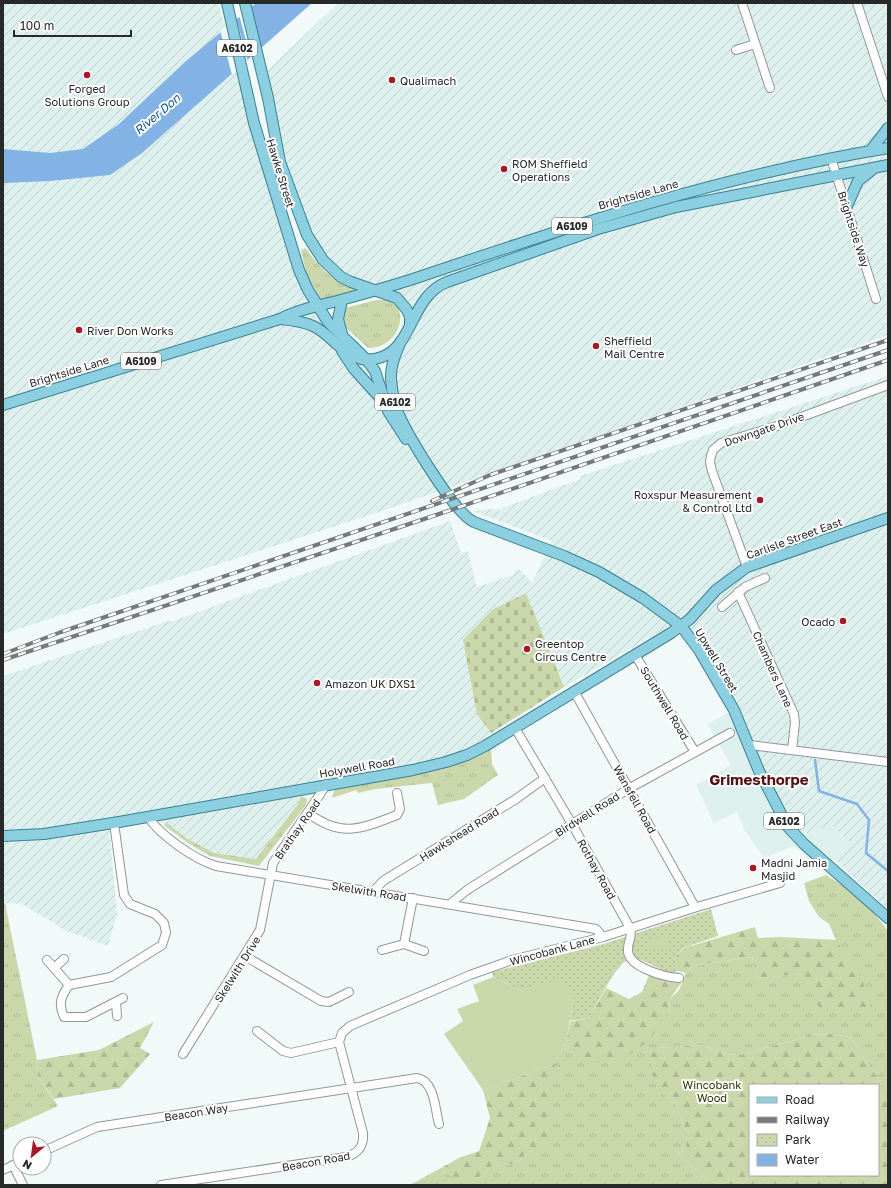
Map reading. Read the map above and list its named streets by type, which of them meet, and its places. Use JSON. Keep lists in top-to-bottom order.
{
  "streets": {
    "main road": [
      "A6102",
      "Hawke Street",
      "Brightside Lane",
      "A6109",
      "Carlisle Street East",
      "Upwell Street",
      "Holywell Road"
    ],
    "street": [
      "Brightside Way",
      "Downgate Drive",
      "Chambers Lane",
      "Southwell Road",
      "Wansfell Road",
      "Birdwell Road",
      "Brathay Road",
      "Hawkshead Road",
      "Rothay Road",
      "Skelwith Road",
      "Wincobank Lane",
      "Skelwith Drive",
      "Beacon Way",
      "Beacon Road"
    ]
  },
  "crossings": [
    ["Hawke Street", "Brightside Lane"],
    ["Hawke Street", "Upwell Street"],
    ["Brightside Lane", "Brightside Way"],
    ["Brightside Lane", "Upwell Street"],
    ["Downgate Drive", "Carlisle Street East"],
    ["Carlisle Street East", "Upwell Street"],
    ["Carlisle Street East", "Holywell Road"],
    ["Upwell Street", "Holywell Road"],
    ["Southwell Road", "Holywell Road"],
    ["Southwell Road", "Birdwell Road"],
    ["Holywell Road", "Wansfell Road"],
    ["Holywell Road", "Brathay Road"],
    ["Holywell Road", "Rothay Road"],
    ["Holywell Road", "Skelwith Road"],
    ["Wansfell Road", "Birdwell Road"],
    ["Wansfell Road", "Wincobank Lane"],
    ["Birdwell Road", "Rothay Road"],
    ["Birdwell Road", "Skelwith Road"],
    ["Brathay Road", "Skelwith Road"],
    ["Brathay Road", "Skelwith Drive"],
    ["Hawkshead Road", "Rothay Road"],
    ["Hawkshead Road", "Skelwith Road"],
    ["Rothay Road", "Wincobank Lane"],
    ["Skelwith Road", "Wincobank Lane"],
    ["Skelwith Road", "Skelwith Drive"],
    ["Wincobank Lane", "Beacon Road"],
    ["Beacon Way", "Beacon Road"]
  ],
  "districts": ["Grimesthorpe"],
  "water": ["River Don"],
  "parks": ["Wincobank Wood"],
  "places": [
    "Forged Solutions Group",
    "Qualimach",
    "ROM Sheffield Operations",
    "River Don Works",
    "Sheffield Mail Centre",
    "Roxspur Measurement & Control Ltd",
    "Ocado",
    "Greentop Circus Centre",
    "Amazon UK DXS1",
    "Madni Jamia Masjid"
  ],
  "legend": [
    "Road",
    "Railway",
    "Park",
    "Water"
  ],
  "scale_bar": "100 m",
  "north": "bottom left"
}
